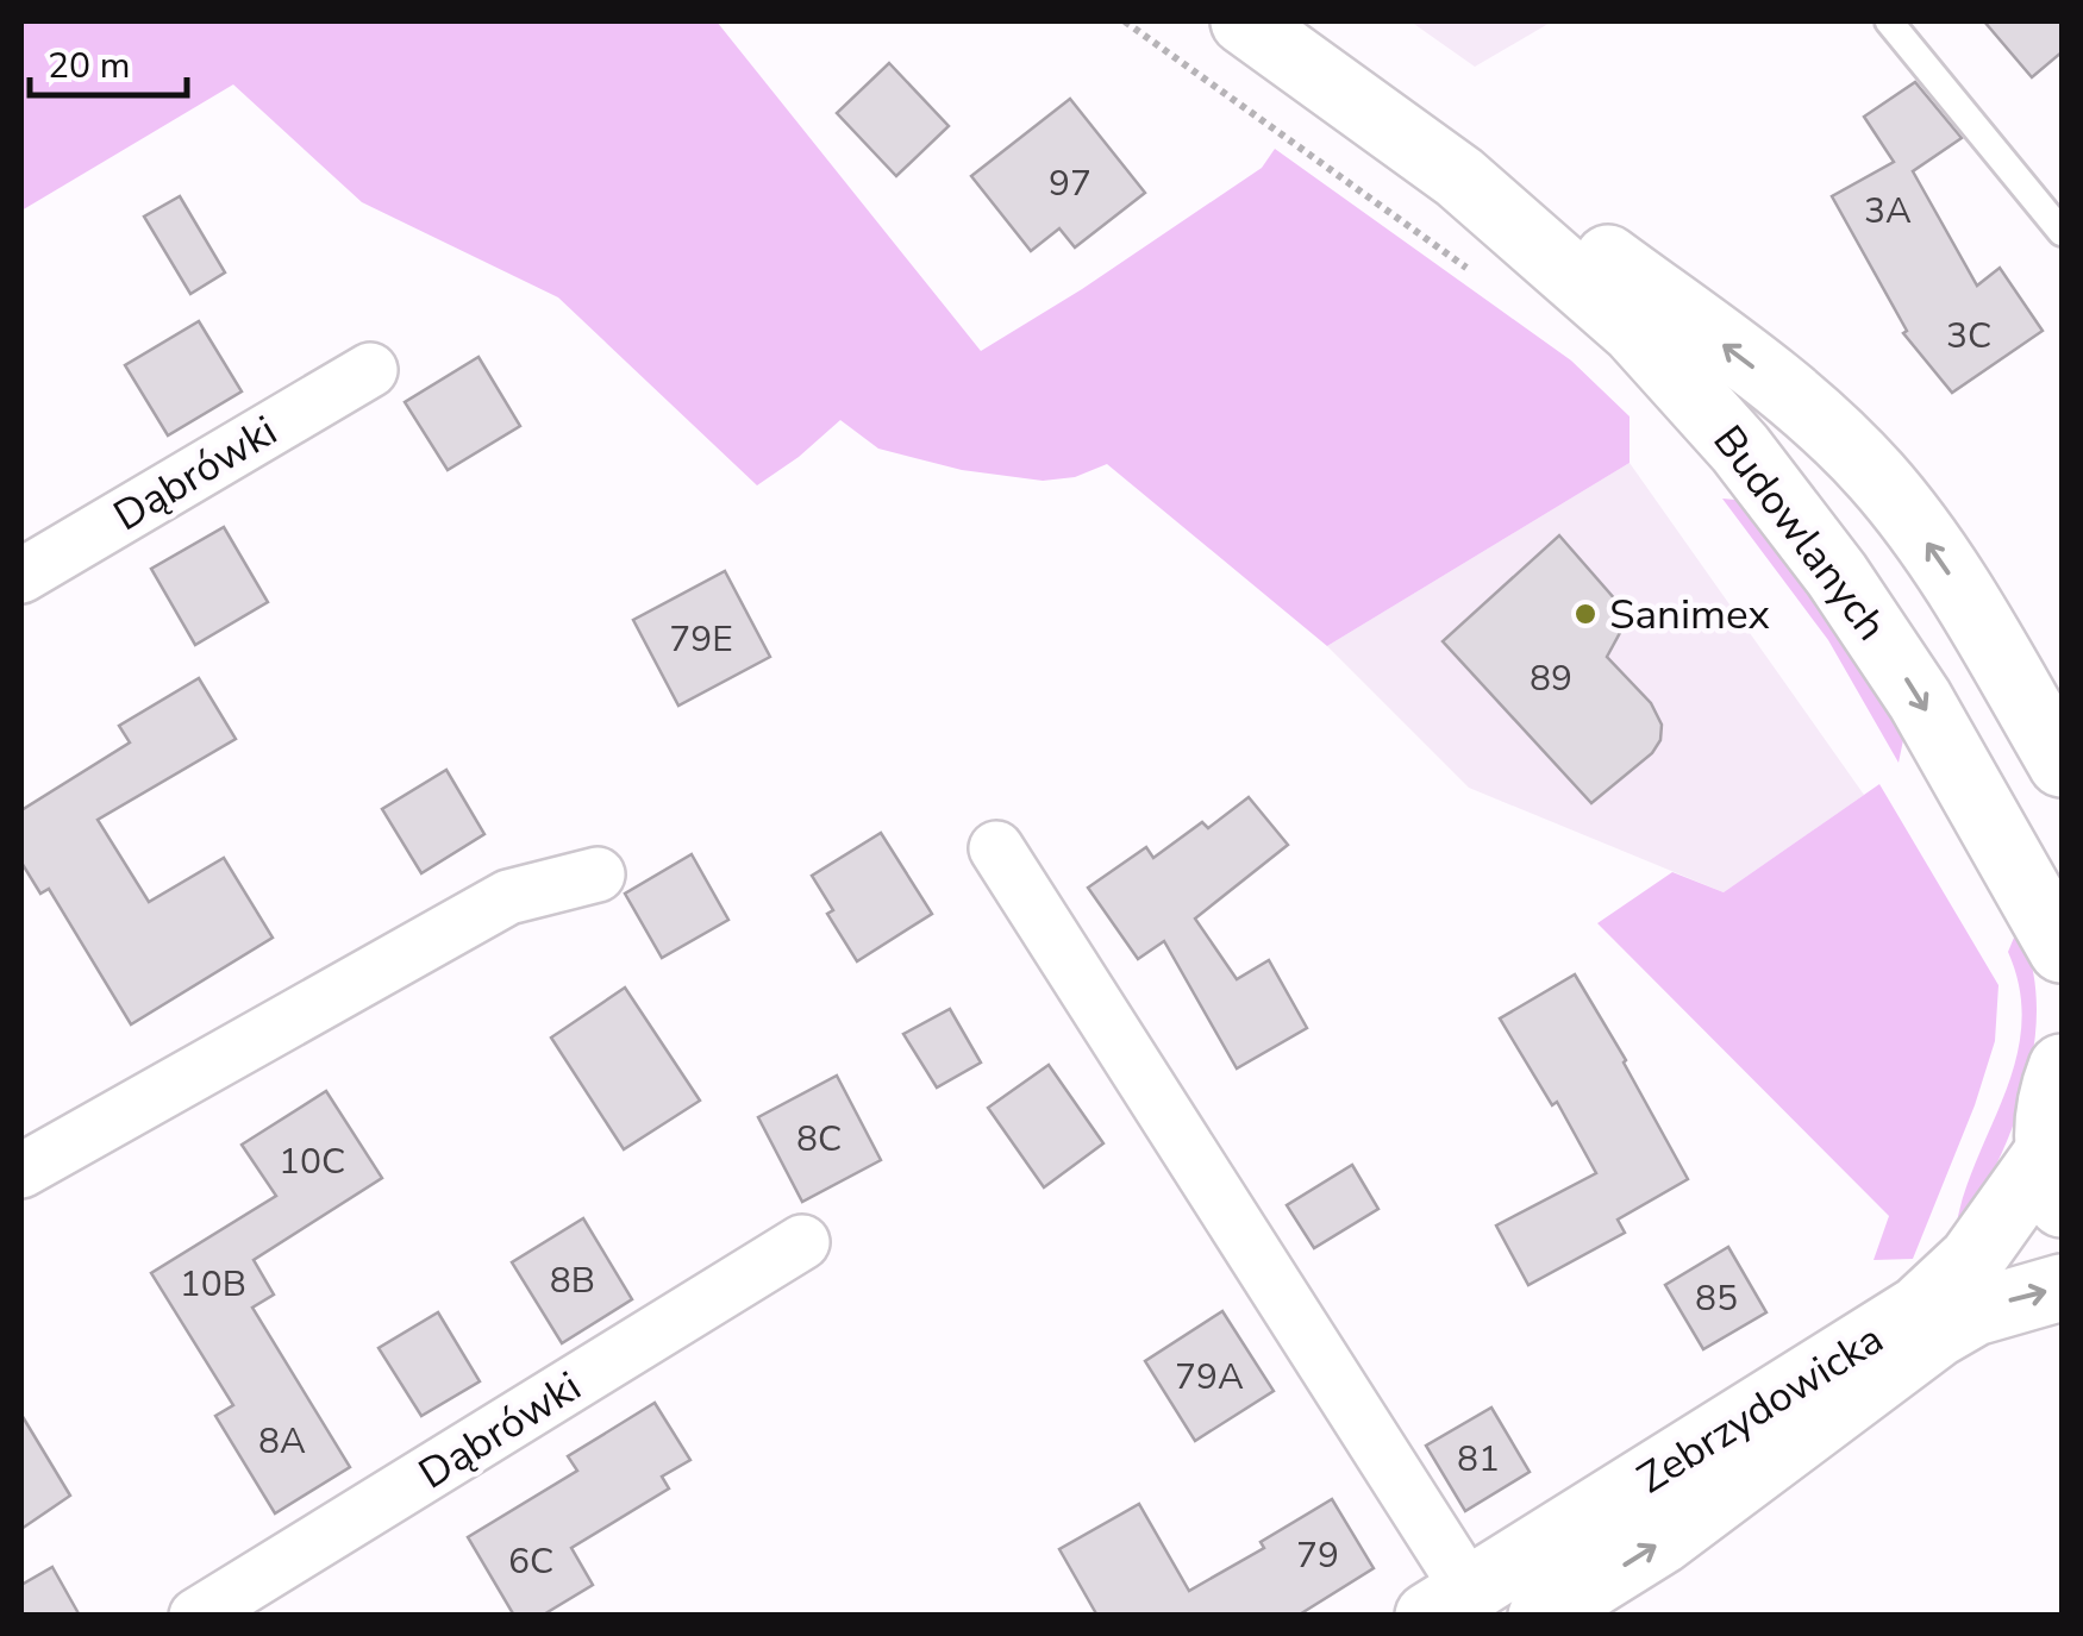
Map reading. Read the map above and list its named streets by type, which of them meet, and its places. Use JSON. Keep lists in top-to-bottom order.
{
  "streets": {
    "main road": ["Budowlanych", "Zebrzydowicka"],
    "street": ["Dąbrówki"]
  },
  "places": ["Sanimex"],
  "house_numbers": [
    "97",
    "3A",
    "3C",
    "79E",
    "89",
    "8C",
    "10C",
    "8B",
    "10B",
    "85",
    "79A",
    "8A",
    "81",
    "79",
    "6C"
  ],
  "scale_bar": "20 m"
}
